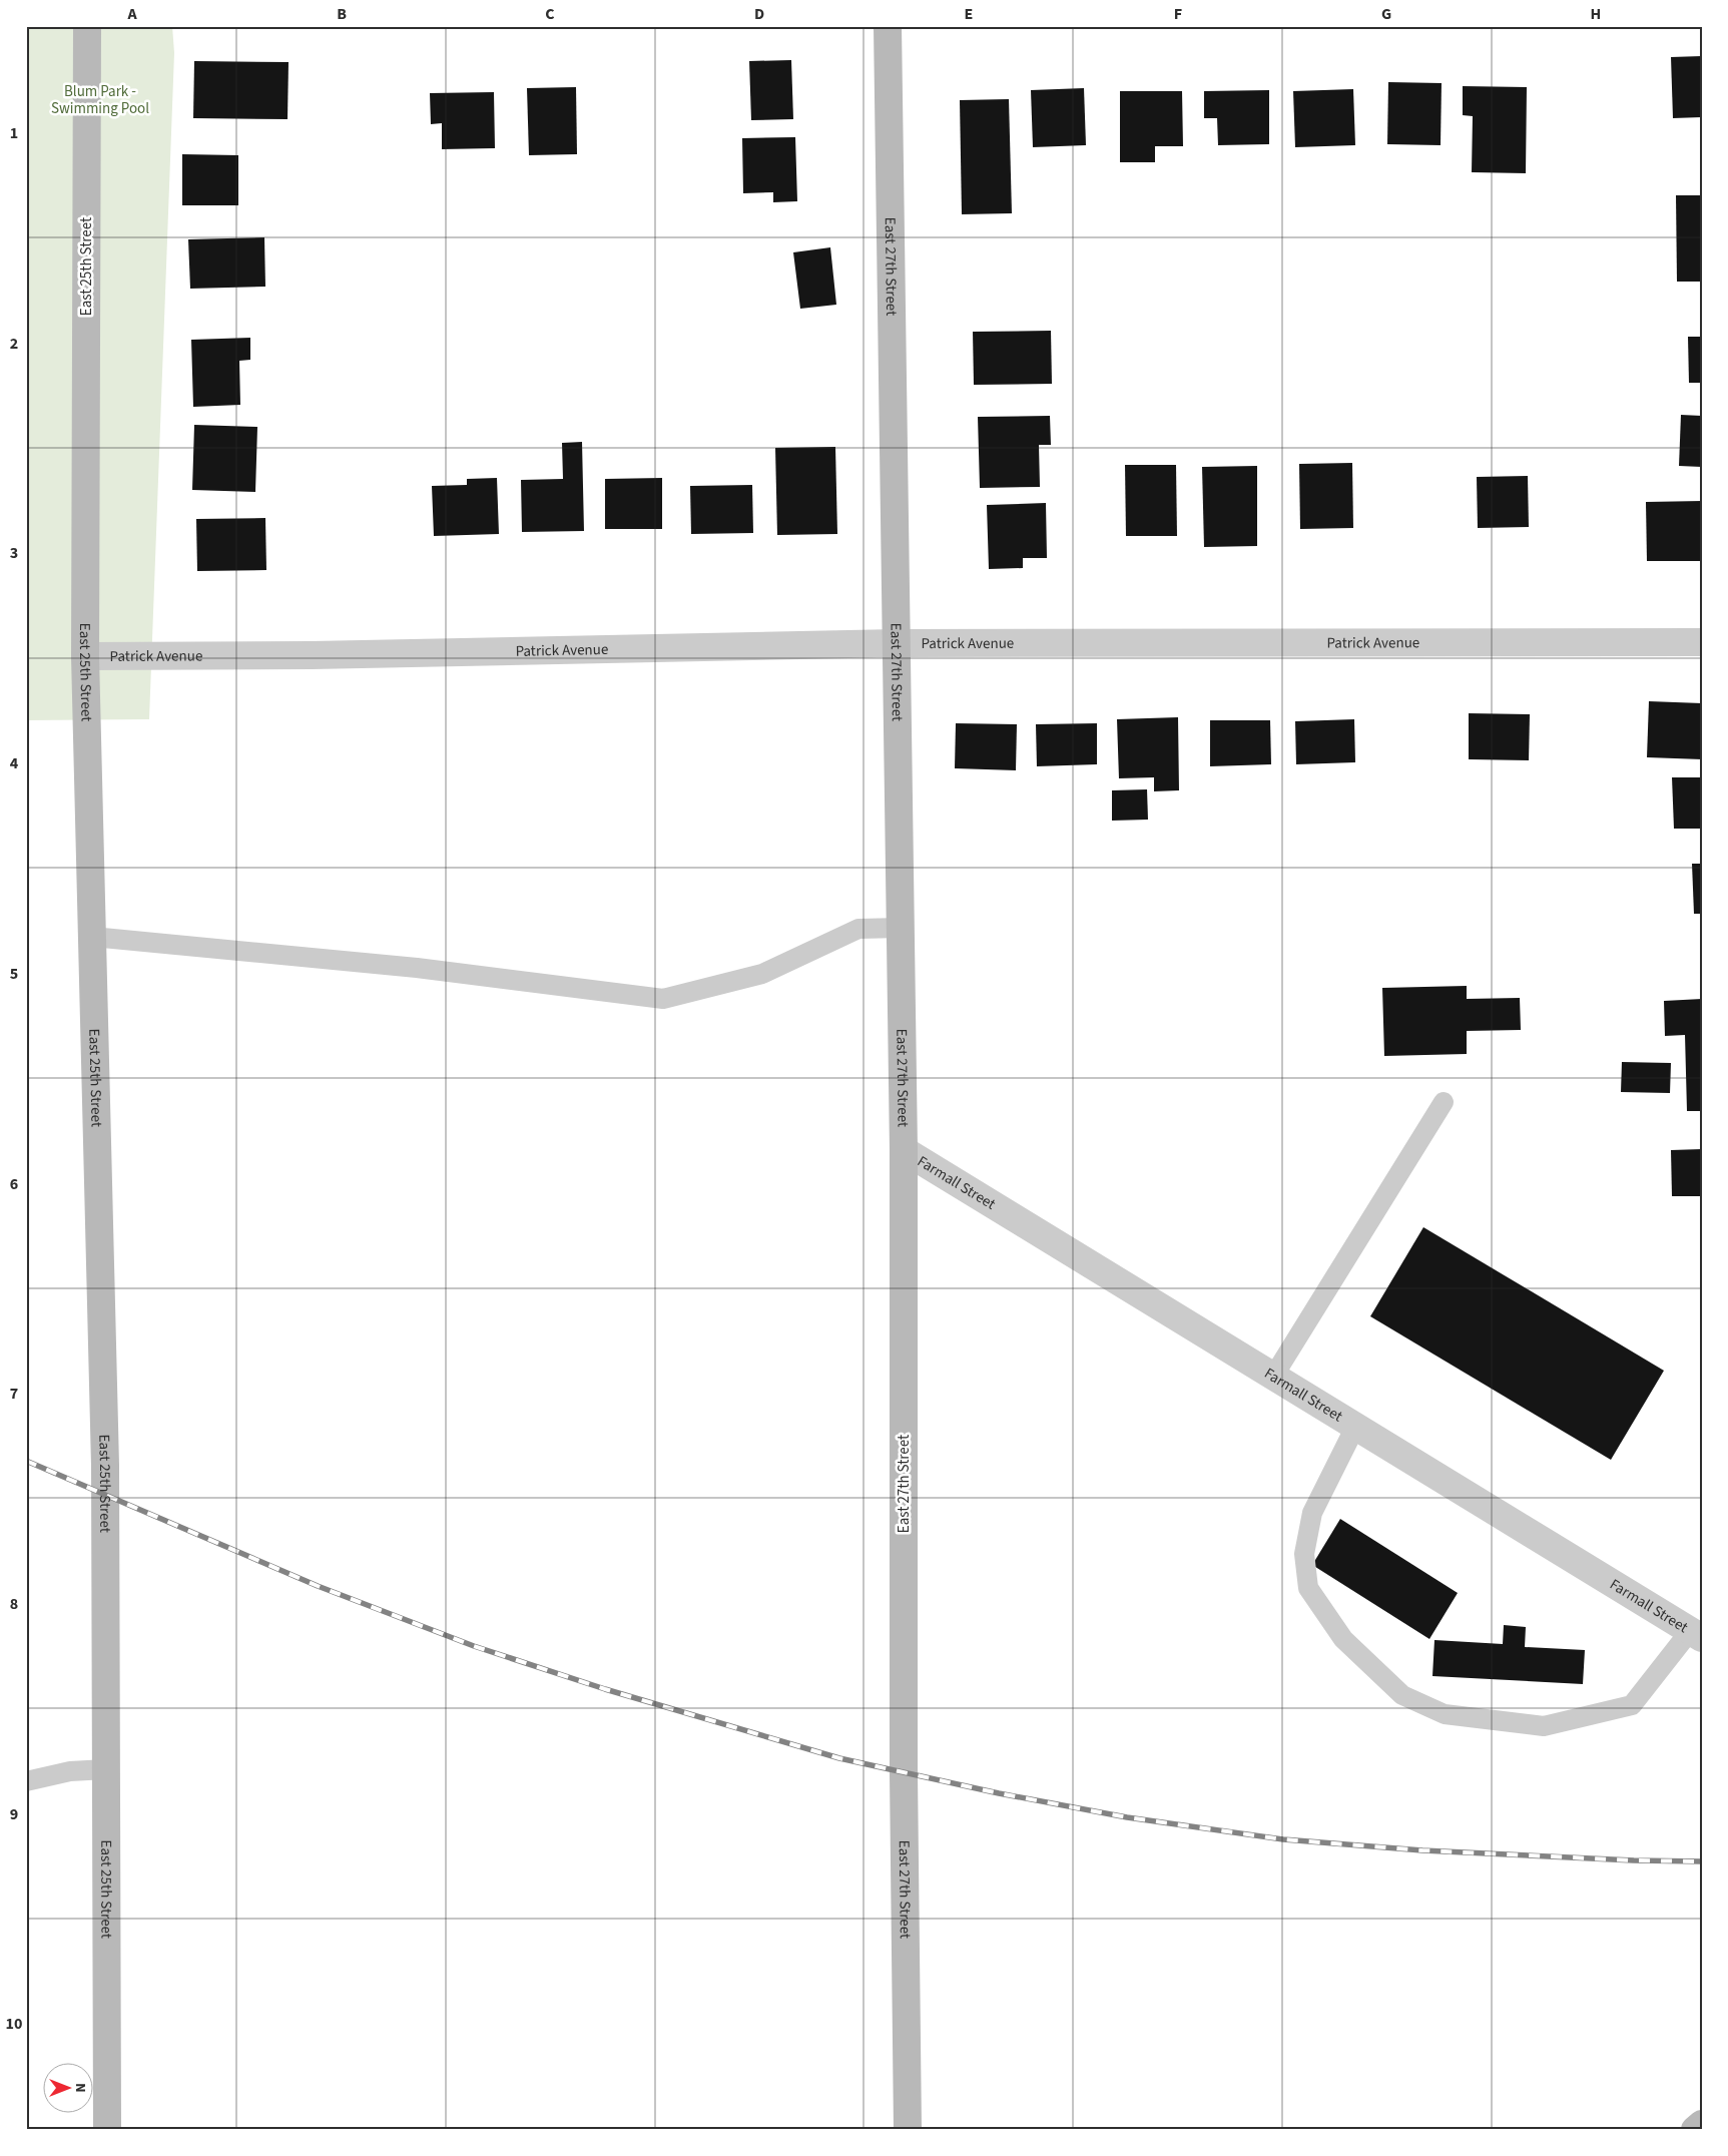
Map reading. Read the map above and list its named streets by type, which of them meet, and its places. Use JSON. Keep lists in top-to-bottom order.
{
  "streets": {
    "street": [
      "East 25th Street",
      "East 27th Street",
      "Patrick Avenue",
      "Farmall Street"
    ]
  },
  "crossings": [
    ["East 25th Street", "Patrick Avenue"],
    ["East 27th Street", "Patrick Avenue"],
    ["East 27th Street", "Farmall Street"]
  ],
  "parks": ["Blum Park - Swimming Pool"],
  "north": "right",
  "grid": {
    "columns": [
      "A",
      "B",
      "C",
      "D",
      "E",
      "F",
      "G",
      "H"
    ],
    "rows": [
      "1",
      "2",
      "3",
      "4",
      "5",
      "6",
      "7",
      "8",
      "9",
      "10"
    ]
  }
}
